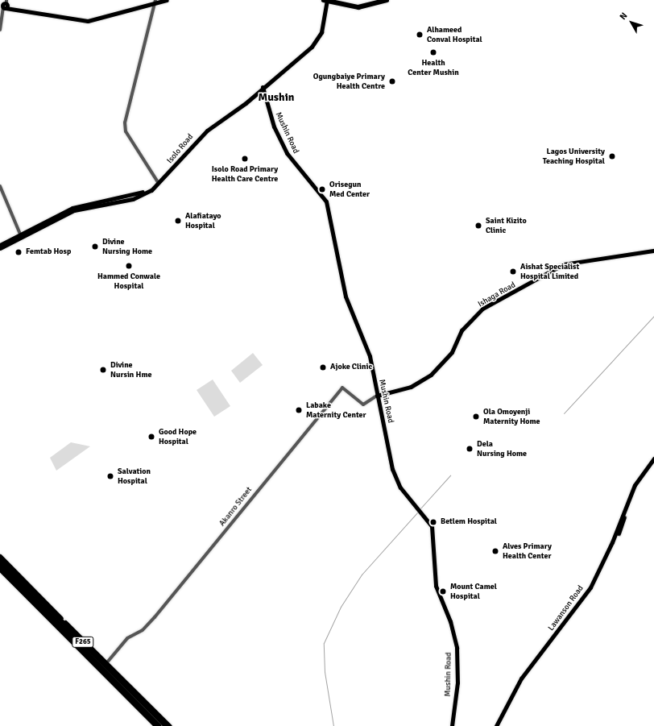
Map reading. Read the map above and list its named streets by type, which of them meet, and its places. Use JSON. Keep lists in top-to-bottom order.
{
  "streets": {
    "highway": ["F265"],
    "main road": [
      "Mushin Road",
      "Isolo Road",
      "Ishaga Road",
      "Lawanson Road"
    ],
    "street": ["Akanro Street"]
  },
  "crossings": [
    ["Mushin Road", "Isolo Road"],
    ["Mushin Road", "Ishaga Road"],
    ["Mushin Road", "Akanro Street"],
    ["Ishaga Road", "Akanro Street"]
  ],
  "districts": ["Mushin"],
  "places": [
    "Alhameed Conval Hospital",
    "Health Center Mushin",
    "Ogungbaiye Primary Health Centre",
    "Lagos University Teaching Hospital",
    "Isolo Road Primary Health Care Centre",
    "Orisegun Med Center",
    "Alafiatayo Hospital",
    "Saint Kizito Clinic",
    "Divine Nursing Home",
    "Femtab Hosp",
    "Hammed Conwale Hospital",
    "Aishat Specialist Hospital Limited",
    "Ajoke Clinic",
    "Divine Nursin Hme",
    "Labake Maternity Center",
    "Ola Omoyenji Maternity Home",
    "Good Hope Hospital",
    "Dela Nursing Home",
    "Salvation Hospital",
    "Betlem Hospital",
    "Alves Primary Health Center",
    "Mount Camel Hospital"
  ],
  "north": "top left"
}
